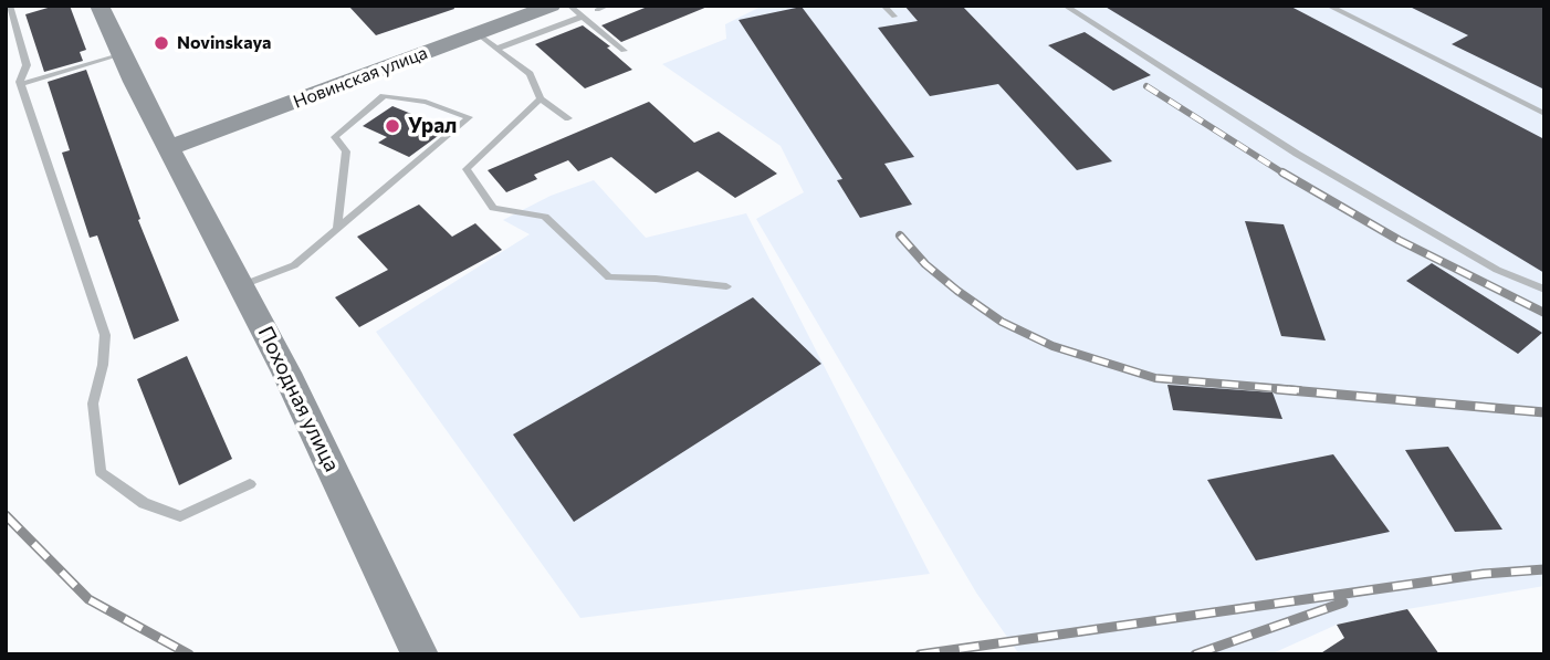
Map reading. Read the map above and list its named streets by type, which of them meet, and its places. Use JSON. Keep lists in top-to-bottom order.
{
  "streets": {
    "main road": ["Новинская улица", "Походная улица"]
  },
  "crossings": [
    ["Новинская улица", "Походная улица"]
  ],
  "places": ["Novinskaya", "Урал"]
}
